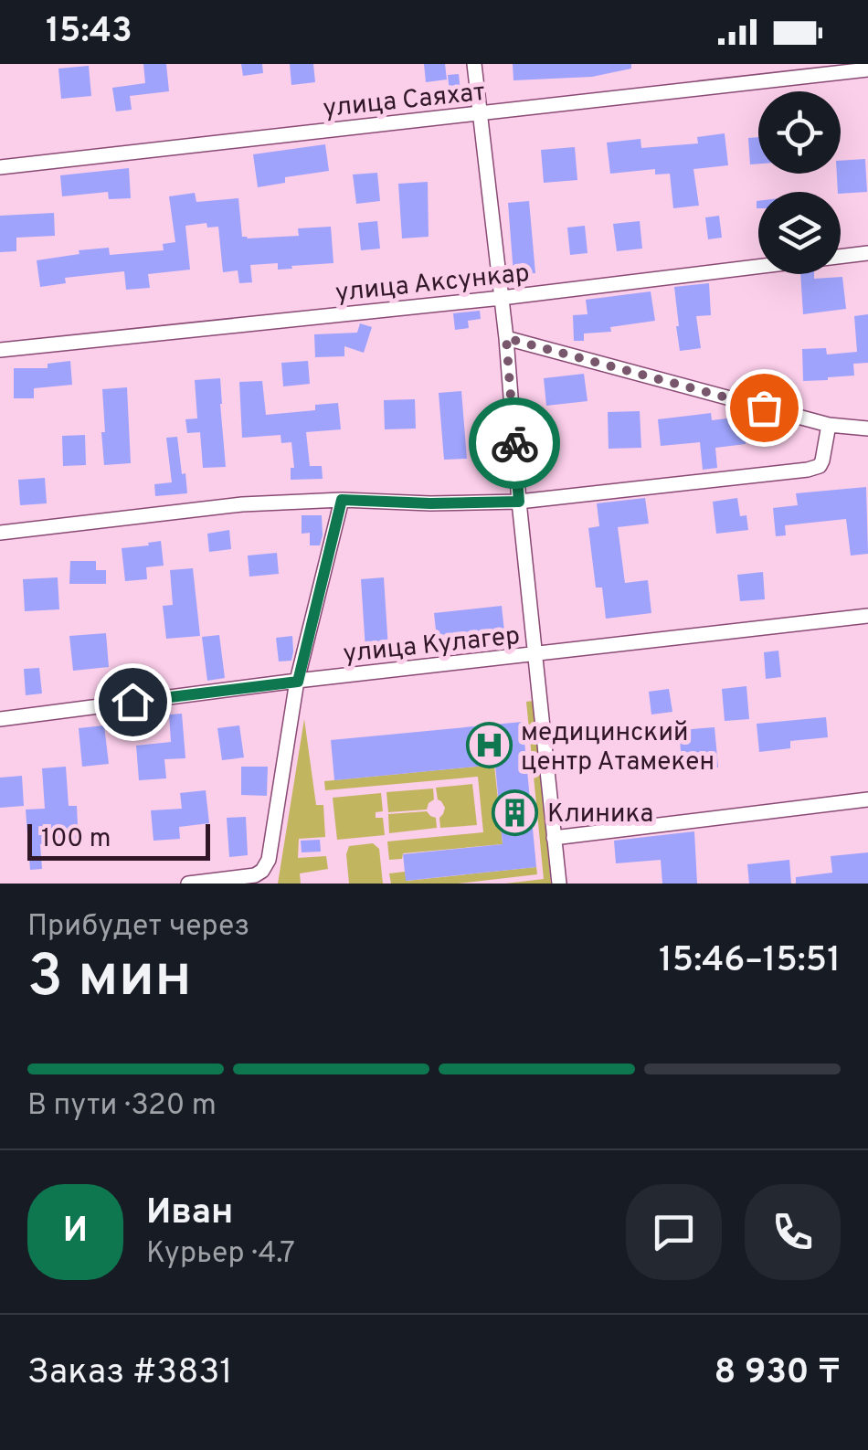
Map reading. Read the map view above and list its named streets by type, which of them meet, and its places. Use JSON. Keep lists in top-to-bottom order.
{
  "streets": {
    "street": ["улица Саяхат", "улица Аксункар", "улица Кулагер"]
  },
  "places": {
    "hospital": ["медицинский центр Атамекен"],
    "building": ["Клиника"]
  },
  "scale_bar": "100 m",
  "page": {
    "status": "15:43",
    "scale": "100 m",
    "heading": ["3 мин", "Прибудет через", "15:46–15:51"],
    "panel": [
      "Иван",
      "Курьер · 4.7",
      "Заказ #3831",
      "8 930 ₸"
    ],
    "bar": "В пути · 320 m",
    "round": "И"
  }
}
